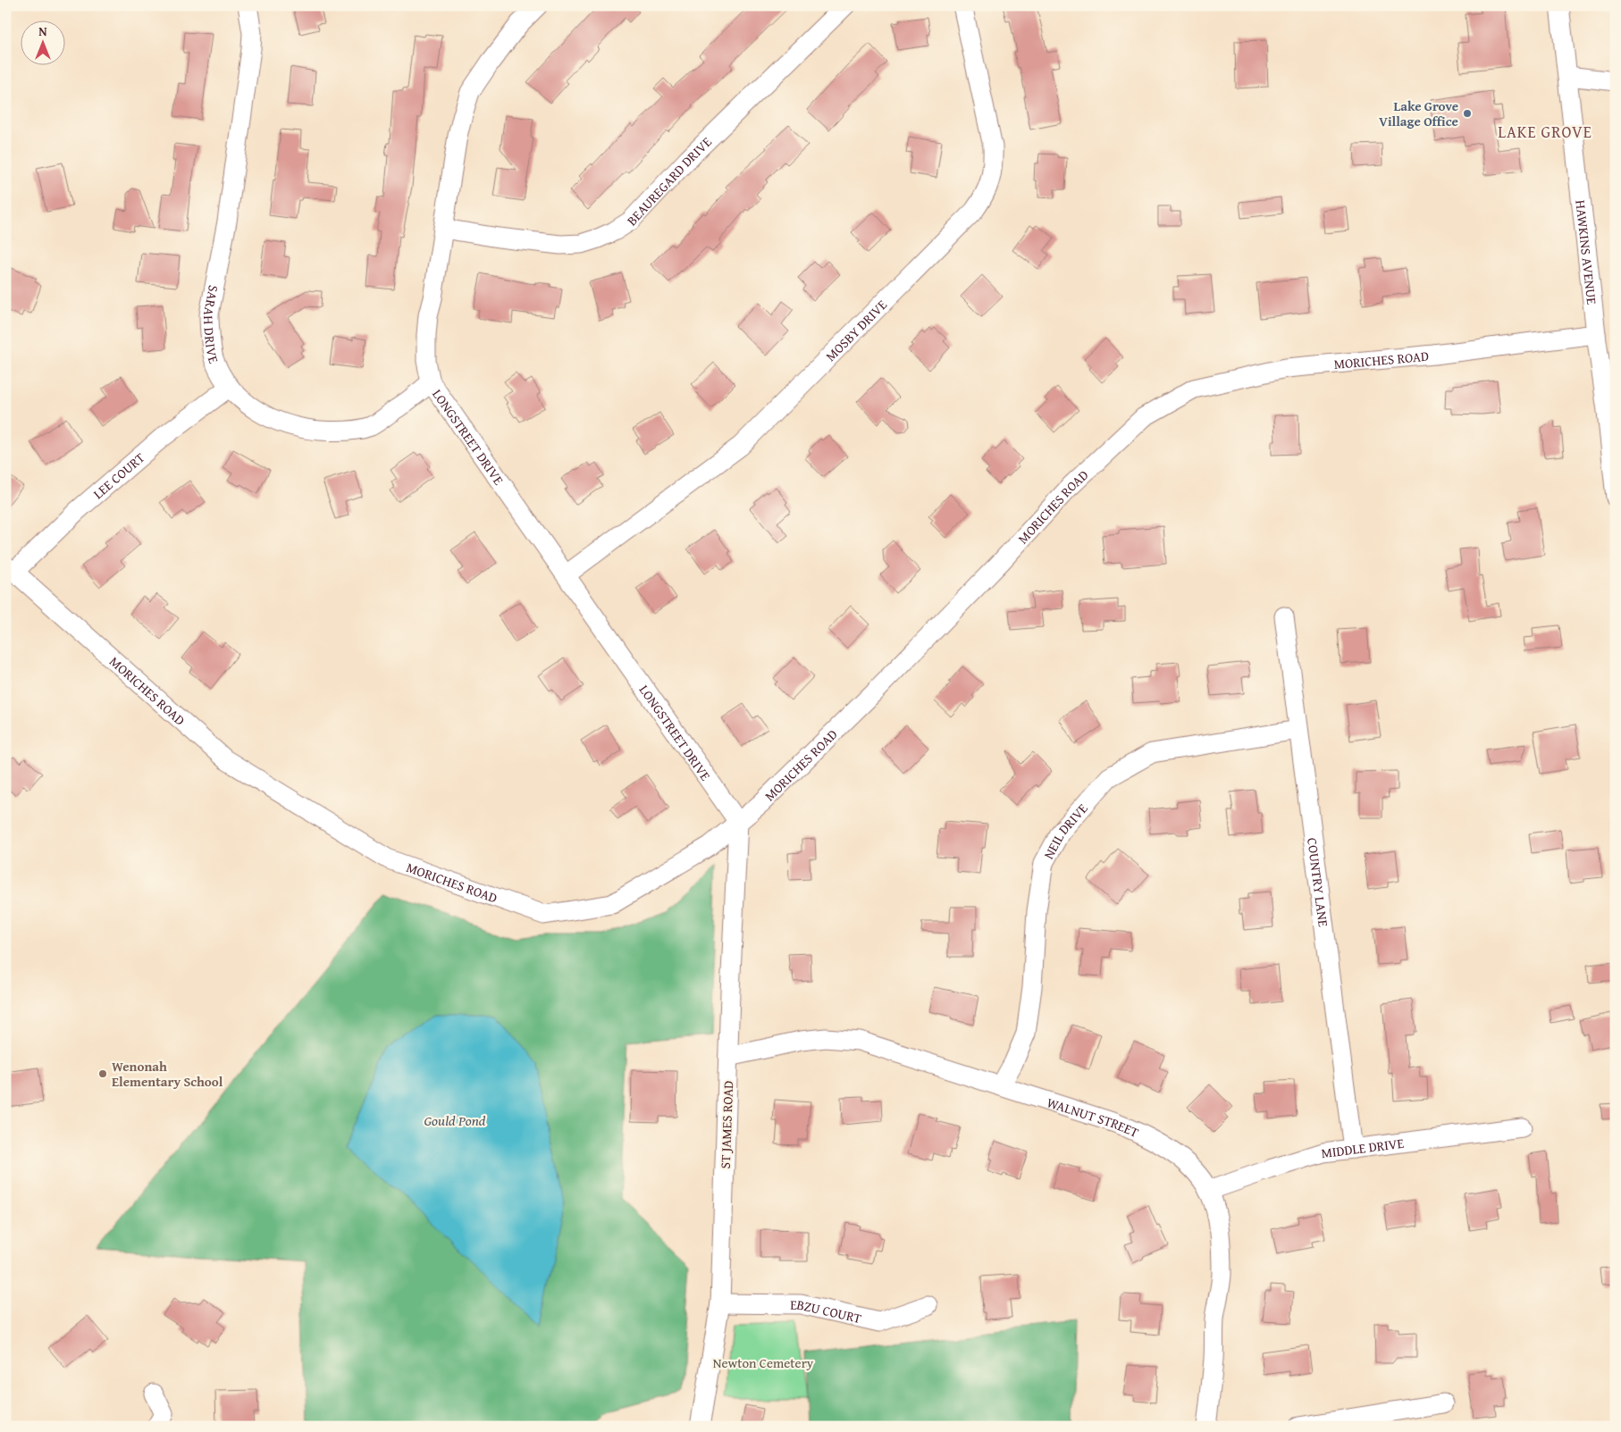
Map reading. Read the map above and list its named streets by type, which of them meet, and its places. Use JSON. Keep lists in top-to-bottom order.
{
  "streets": {
    "street": [
      "BEAUREGARD DRIVE",
      "HAWKINS AVENUE",
      "SARAH DRIVE",
      "MOSBY DRIVE",
      "MORICHES ROAD",
      "LONGSTREET DRIVE",
      "LEE COURT",
      "NEIL DRIVE",
      "COUNTRY LANE",
      "WALNUT STREET",
      "ST JAMES ROAD",
      "MIDDLE DRIVE",
      "EBZU COURT"
    ]
  },
  "crossings": [
    ["BEAUREGARD DRIVE", "LONGSTREET DRIVE"],
    ["HAWKINS AVENUE", "MORICHES ROAD"],
    ["SARAH DRIVE", "LONGSTREET DRIVE"],
    ["SARAH DRIVE", "LEE COURT"],
    ["MOSBY DRIVE", "LONGSTREET DRIVE"],
    ["MORICHES ROAD", "LONGSTREET DRIVE"],
    ["MORICHES ROAD", "LEE COURT"],
    ["MORICHES ROAD", "ST JAMES ROAD"],
    ["LONGSTREET DRIVE", "ST JAMES ROAD"],
    ["NEIL DRIVE", "COUNTRY LANE"],
    ["NEIL DRIVE", "WALNUT STREET"],
    ["COUNTRY LANE", "MIDDLE DRIVE"],
    ["WALNUT STREET", "ST JAMES ROAD"],
    ["WALNUT STREET", "MIDDLE DRIVE"],
    ["ST JAMES ROAD", "EBZU COURT"]
  ],
  "districts": ["LAKE GROVE"],
  "water": ["Gould Pond"],
  "parks": ["Newton Cemetery"],
  "places": ["Lake Grove Village Office", "Wenonah Elementary School"],
  "north": "top"
}
